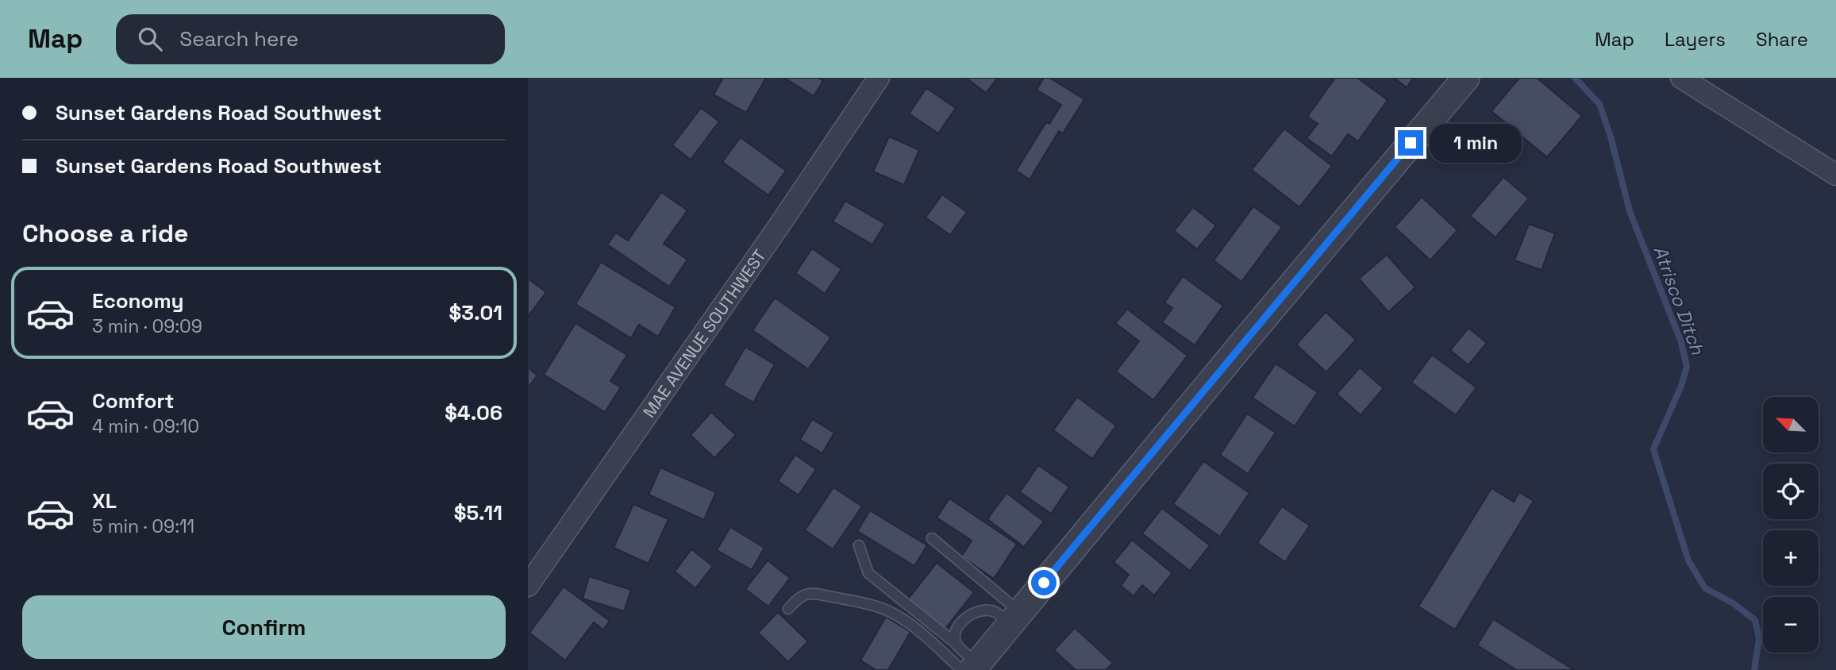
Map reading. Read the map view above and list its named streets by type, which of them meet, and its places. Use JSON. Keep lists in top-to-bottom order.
{
  "streets": {
    "street": ["MAE AVENUE SOUTHWEST"]
  },
  "water": ["Atrisco Ditch"],
  "north": "top left",
  "page": {
    "header": "Map",
    "search": "Search here",
    "nav": ["Map", "Layers", "Share"],
    "banner": ["Sunset Gardens Road Southwest", "Sunset Gardens Road Southwest"],
    "bubble": "1 min",
    "heading": "Choose a ride",
    "list": [
      {
        "name": "Economy",
        "note": "3 min · 09:09",
        "value": "$3.01"
      },
      {
        "name": "Comfort",
        "note": "4 min · 09:10",
        "value": "$4.06"
      },
      {
        "name": "XL",
        "note": "5 min · 09:11",
        "value": "$5.11"
      }
    ],
    "map_buttons": ["+", "−"],
    "buttons": "Confirm"
  }
}
